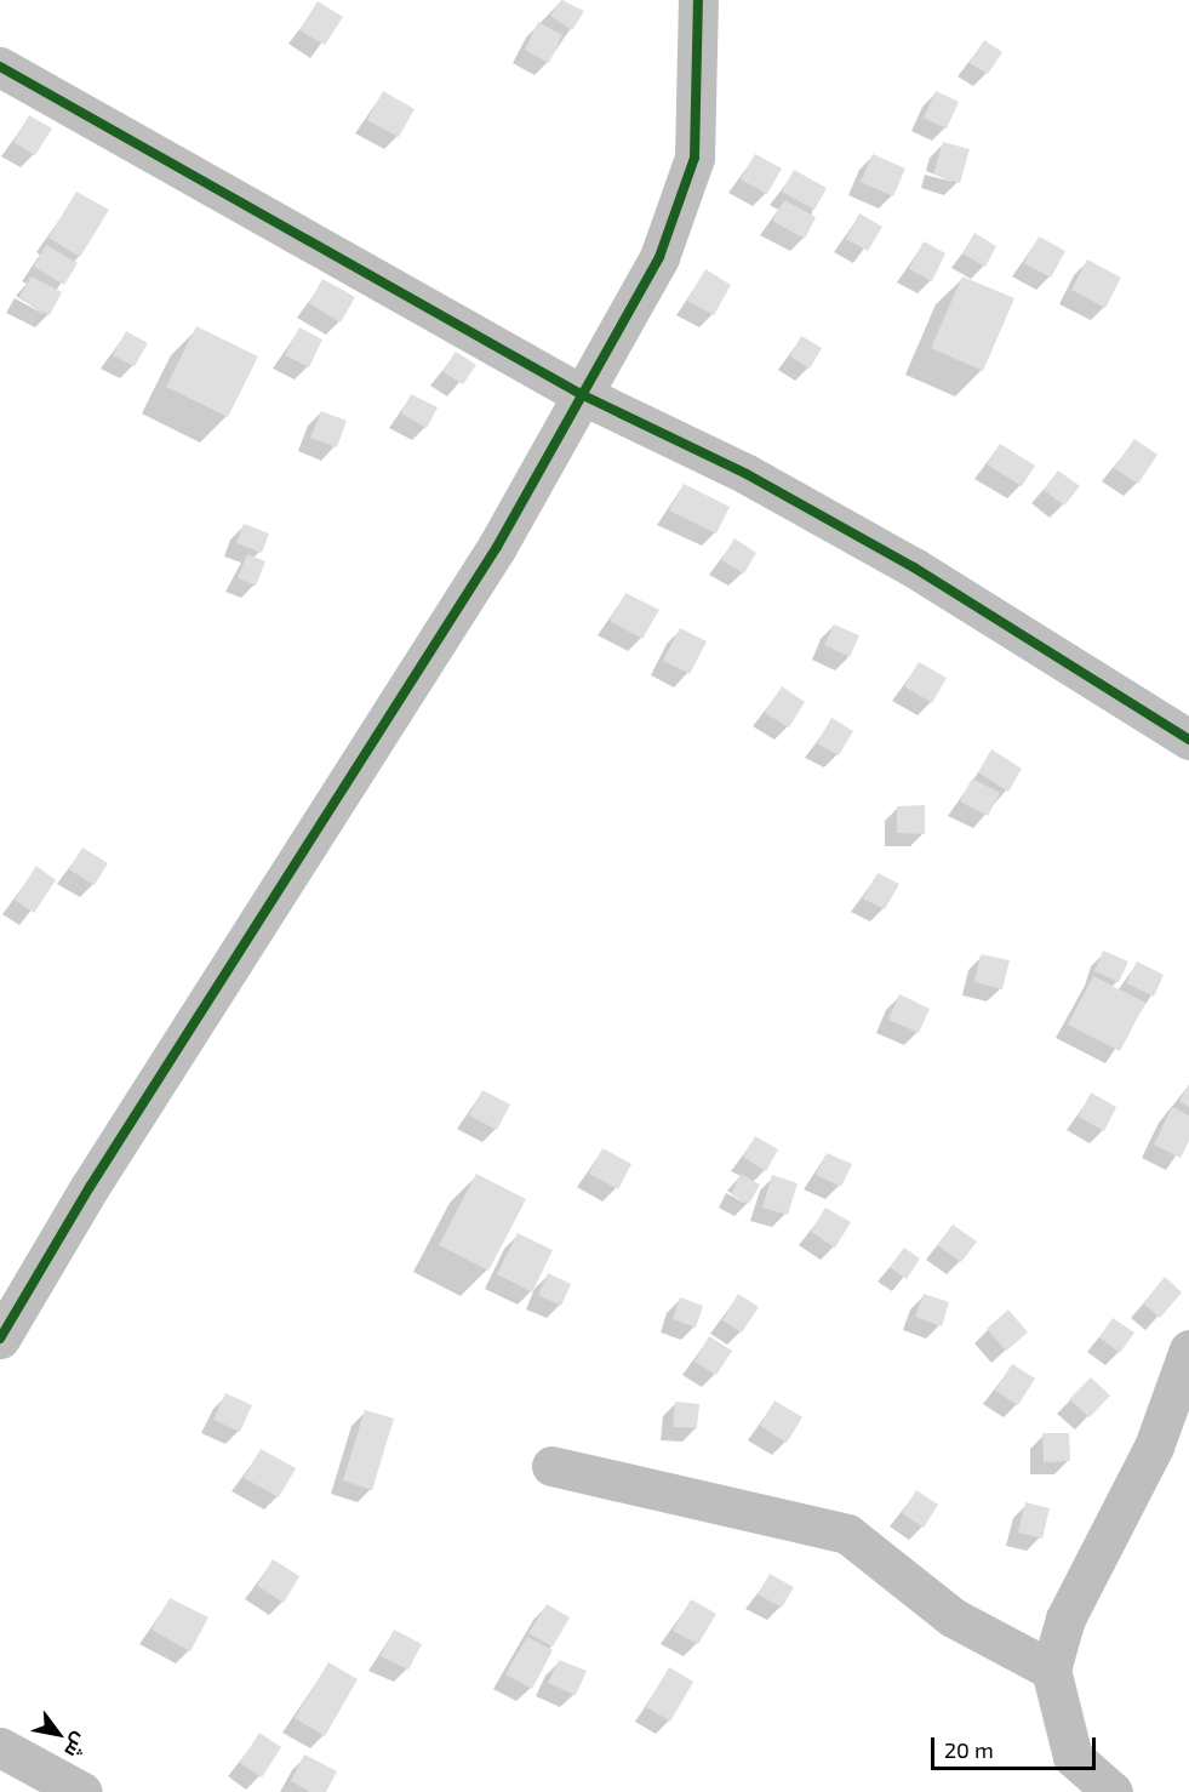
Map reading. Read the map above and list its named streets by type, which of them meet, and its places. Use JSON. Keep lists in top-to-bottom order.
{
  "scale_bar": "20 m",
  "north": "bottom right"
}
